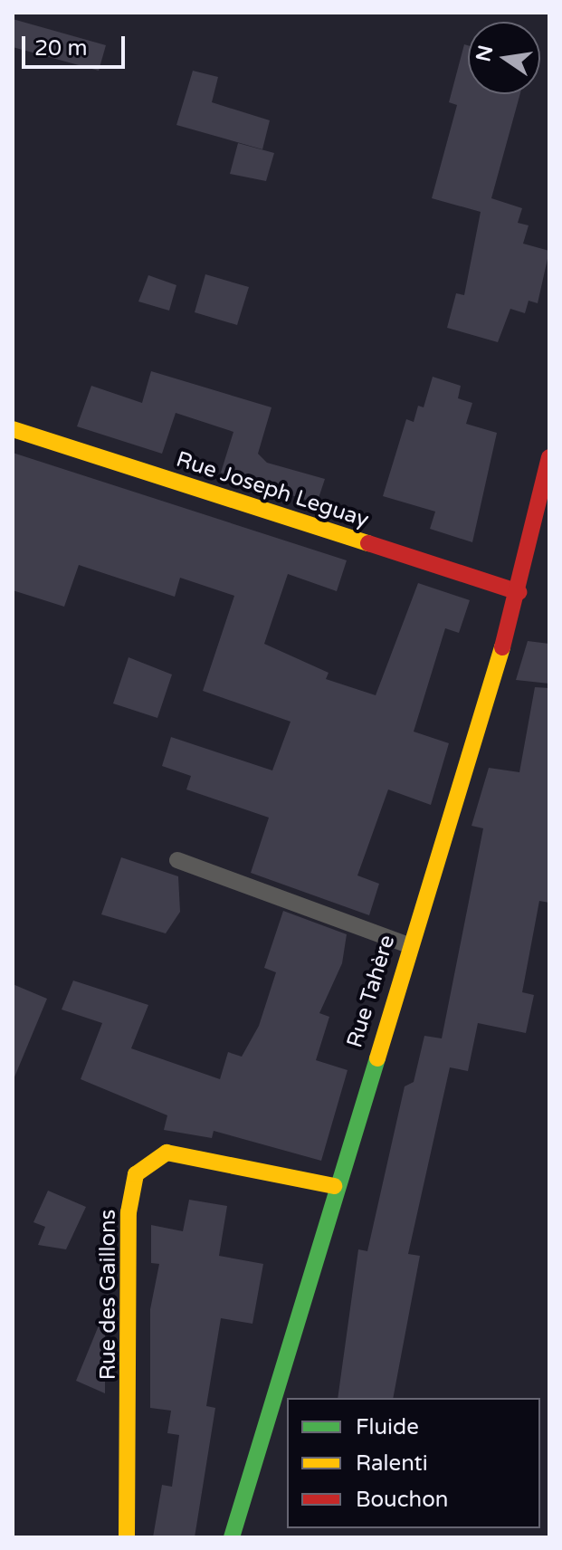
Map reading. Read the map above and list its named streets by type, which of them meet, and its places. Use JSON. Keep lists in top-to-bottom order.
{
  "streets": {
    "street": ["Rue Joseph Leguay", "Rue Tahère", "Rue des Gaillons"]
  },
  "crossings": [
    ["Rue Joseph Leguay", "Rue Tahère"],
    ["Rue Tahère", "Rue des Gaillons"]
  ],
  "legend": ["Fluide", "Ralenti", "Bouchon"],
  "scale_bar": "20 m",
  "north": "left"
}
